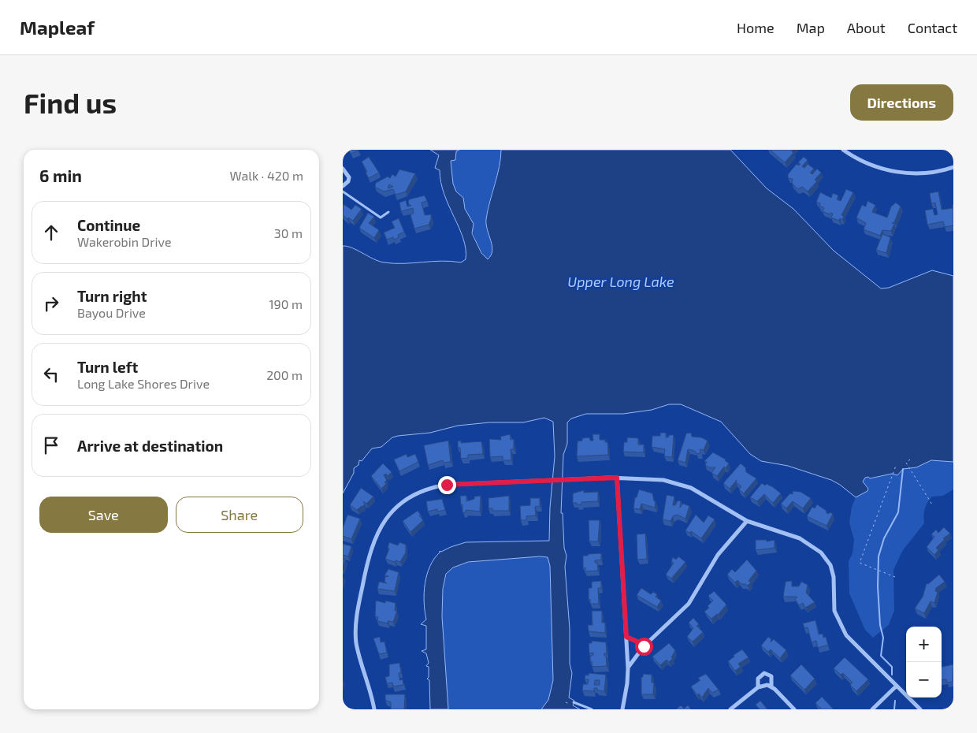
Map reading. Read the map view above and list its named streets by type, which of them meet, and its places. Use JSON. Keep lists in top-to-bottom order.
{
  "water": ["Upper Long Lake"],
  "page": {
    "header": "Mapleaf",
    "nav": [
      "Home",
      "Map",
      "About",
      "Contact"
    ],
    "buttons": [
      "Directions",
      ["Save", "Share"]
    ],
    "title": "Find us",
    "heading": ["6 min", "Walk · 420 m"],
    "list": [
      ["Continue", "Wakerobin Drive", "30 m"],
      ["Turn right", "Bayou Drive", "190 m"],
      ["Turn left", "Long Lake Shores Drive", "200 m"],
      "Arrive at destination"
    ],
    "map_buttons": ["+", "−"]
  }
}
